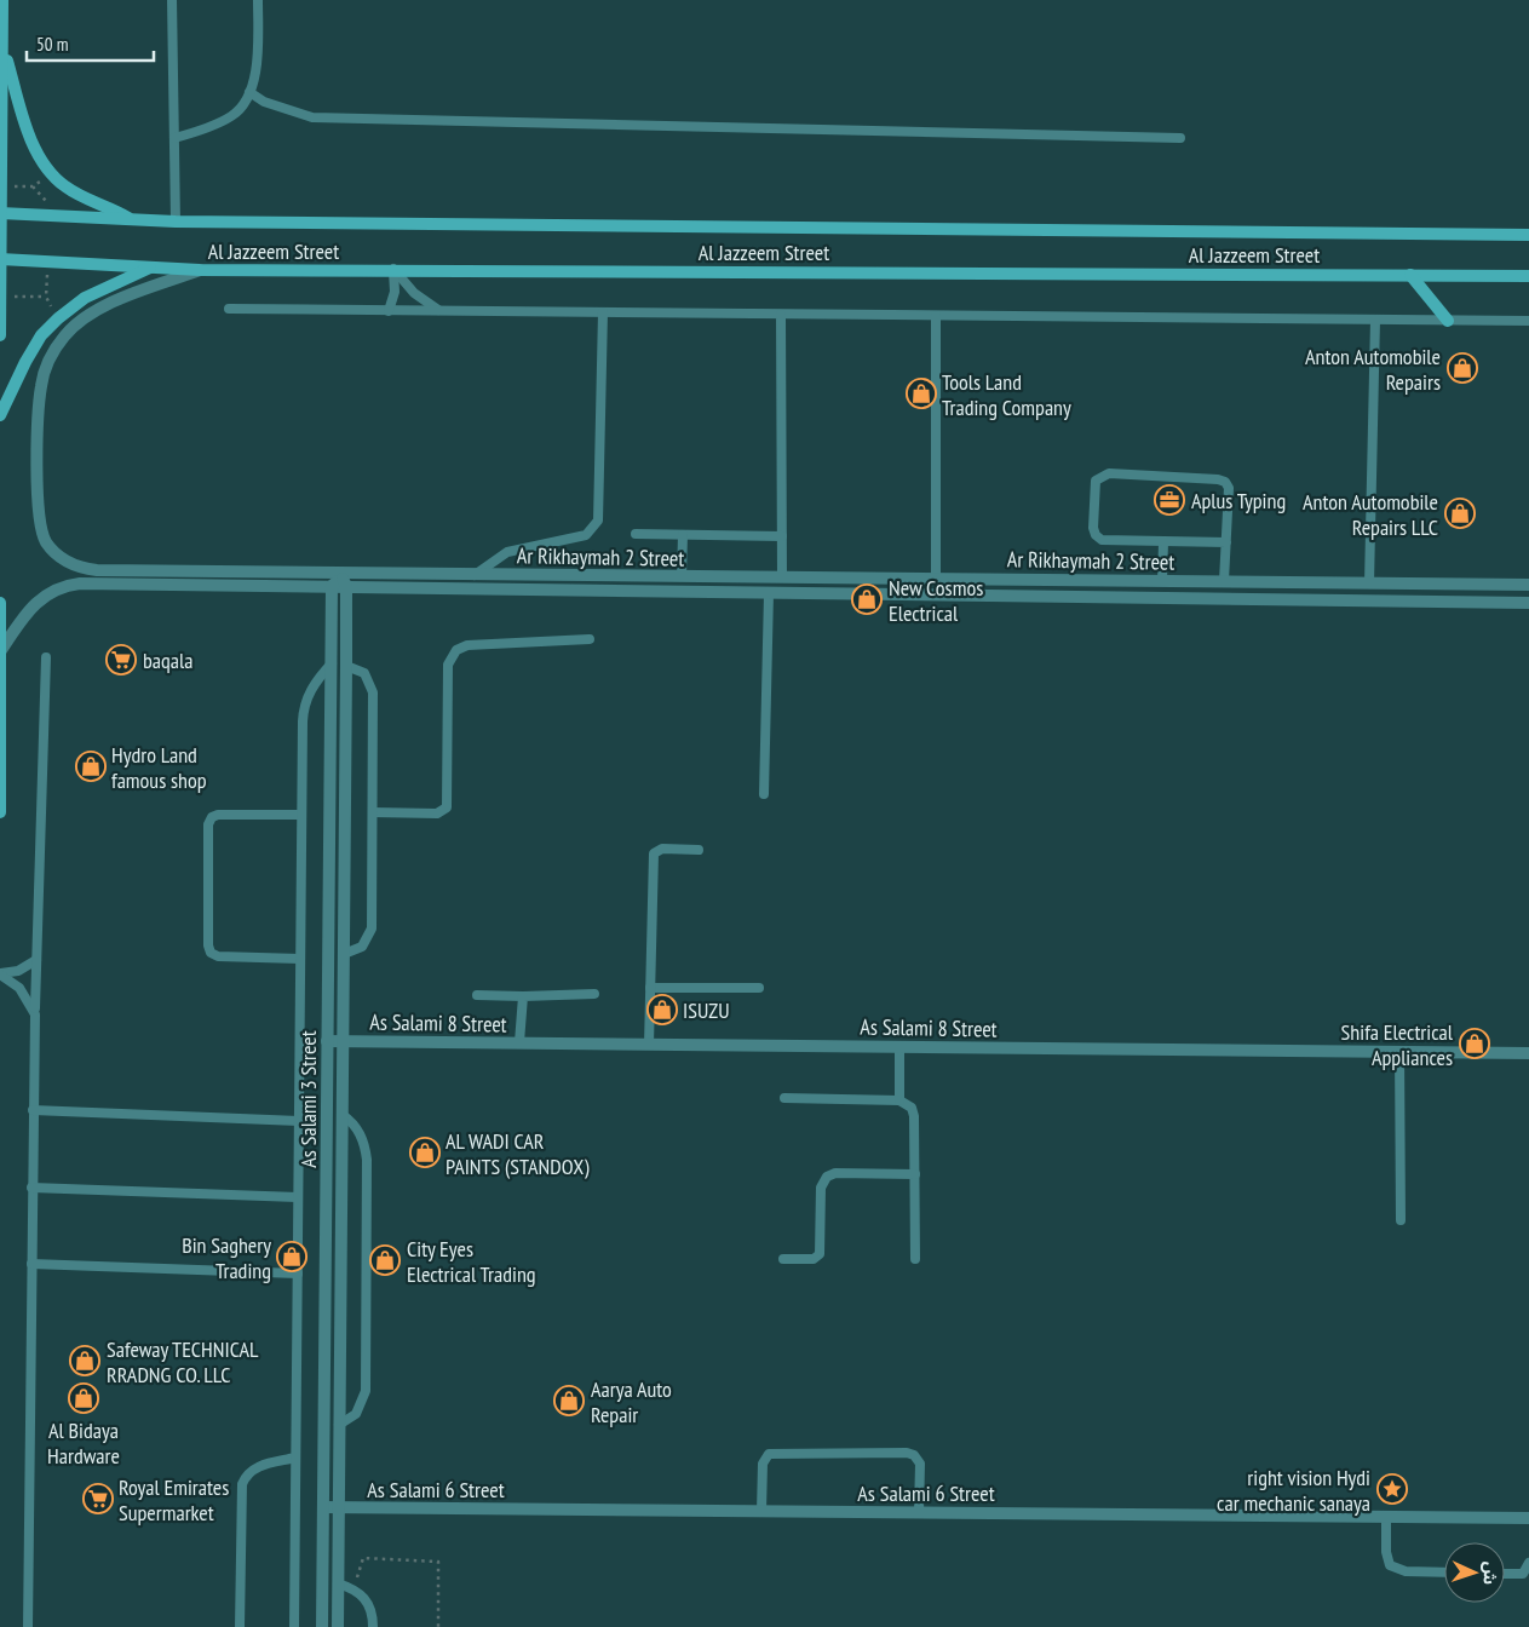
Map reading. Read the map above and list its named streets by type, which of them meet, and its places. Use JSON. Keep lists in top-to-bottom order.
{
  "streets": {
    "street": [
      "Al Jazzeem Street",
      "Ar Rikhaymah 2 Street",
      "As Salami 8 Street",
      "As Salami 3 Street",
      "As Salami 6 Street"
    ]
  },
  "crossings": [
    ["Al Jazzeem Street", "Ar Rikhaymah 2 Street"],
    ["Ar Rikhaymah 2 Street", "As Salami 3 Street"],
    ["As Salami 8 Street", "As Salami 3 Street"],
    ["As Salami 3 Street", "As Salami 6 Street"]
  ],
  "places": {
    "shop": [
      "Anton Automobile Repairs",
      "Tools Land Trading Company",
      "Anton Automobile Repairs LLC",
      "New Cosmos Electrical",
      "Hydro Land famous shop",
      "ISUZU",
      "Shifa Electrical Appliances",
      "AL WADI CAR PAINTS (STANDOX)",
      "Bin Saghery Trading",
      "City Eyes Electrical Trading",
      "Safeway TECHNICAL RRADNG CO. LLC",
      "Al Bidaya Hardware",
      "Aarya Auto Repair"
    ],
    "office": ["Aplus Typing"],
    "supermarket": ["baqala", "Royal Emirates Supermarket"],
    "place": ["right vision Hydi car mechanic sanaya"]
  },
  "scale_bar": "50 m",
  "north": "right"
}
